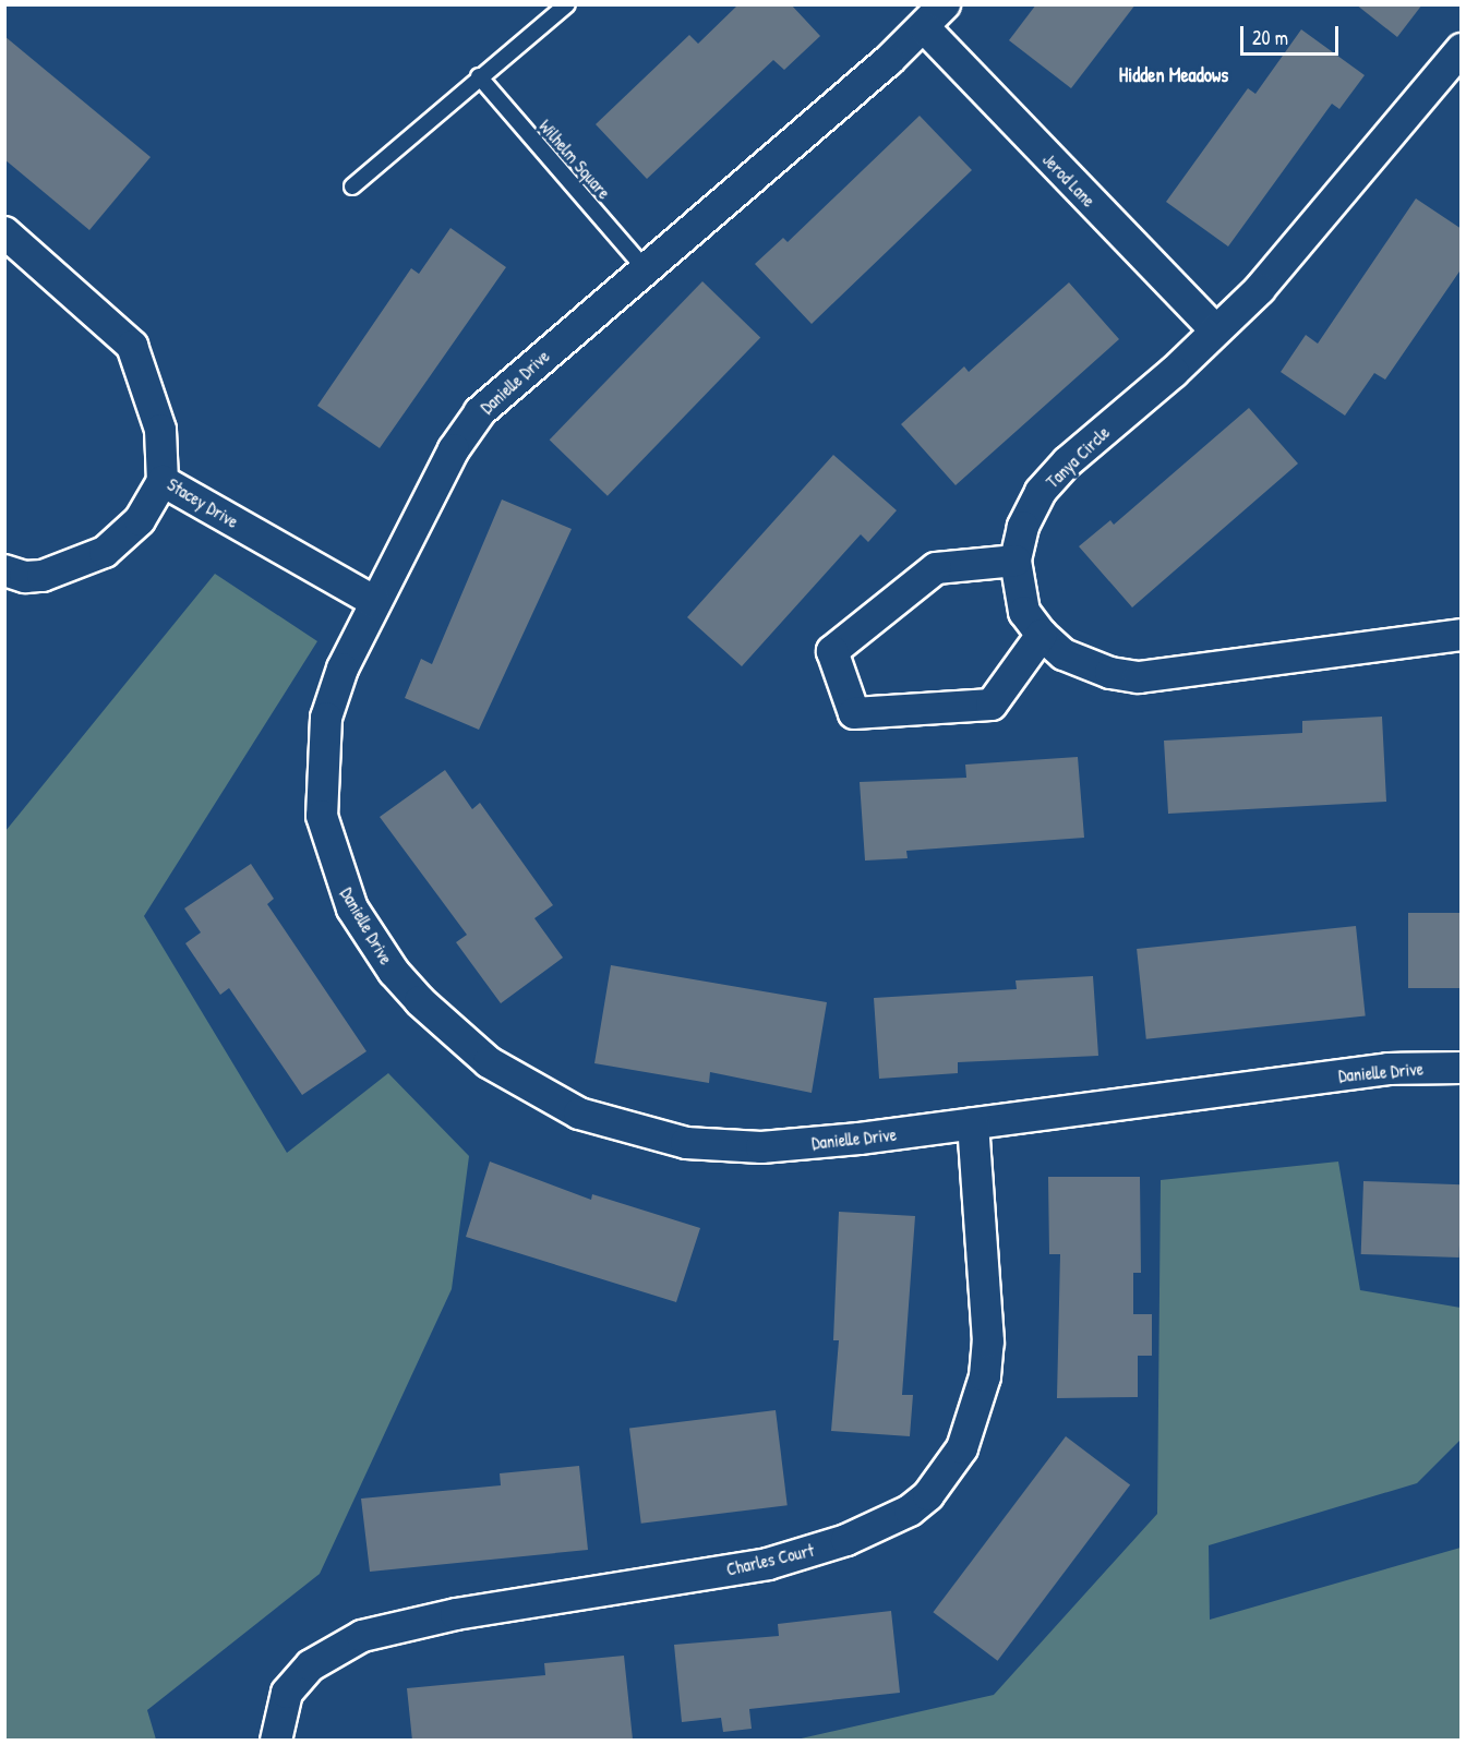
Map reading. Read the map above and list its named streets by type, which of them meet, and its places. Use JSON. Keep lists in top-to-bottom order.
{
  "streets": {
    "street": [
      "Jerod Lane",
      "Danielle Drive",
      "Tanya Circle",
      "Stacey Drive",
      "Charles Court"
    ],
    "lane": ["Wilhelm Square"]
  },
  "crossings": [
    ["Wilhelm Square", "Danielle Drive"],
    ["Jerod Lane", "Danielle Drive"],
    ["Jerod Lane", "Tanya Circle"],
    ["Danielle Drive", "Stacey Drive"],
    ["Danielle Drive", "Charles Court"]
  ],
  "districts": ["Hidden Meadows"],
  "scale_bar": "20 m"
}
